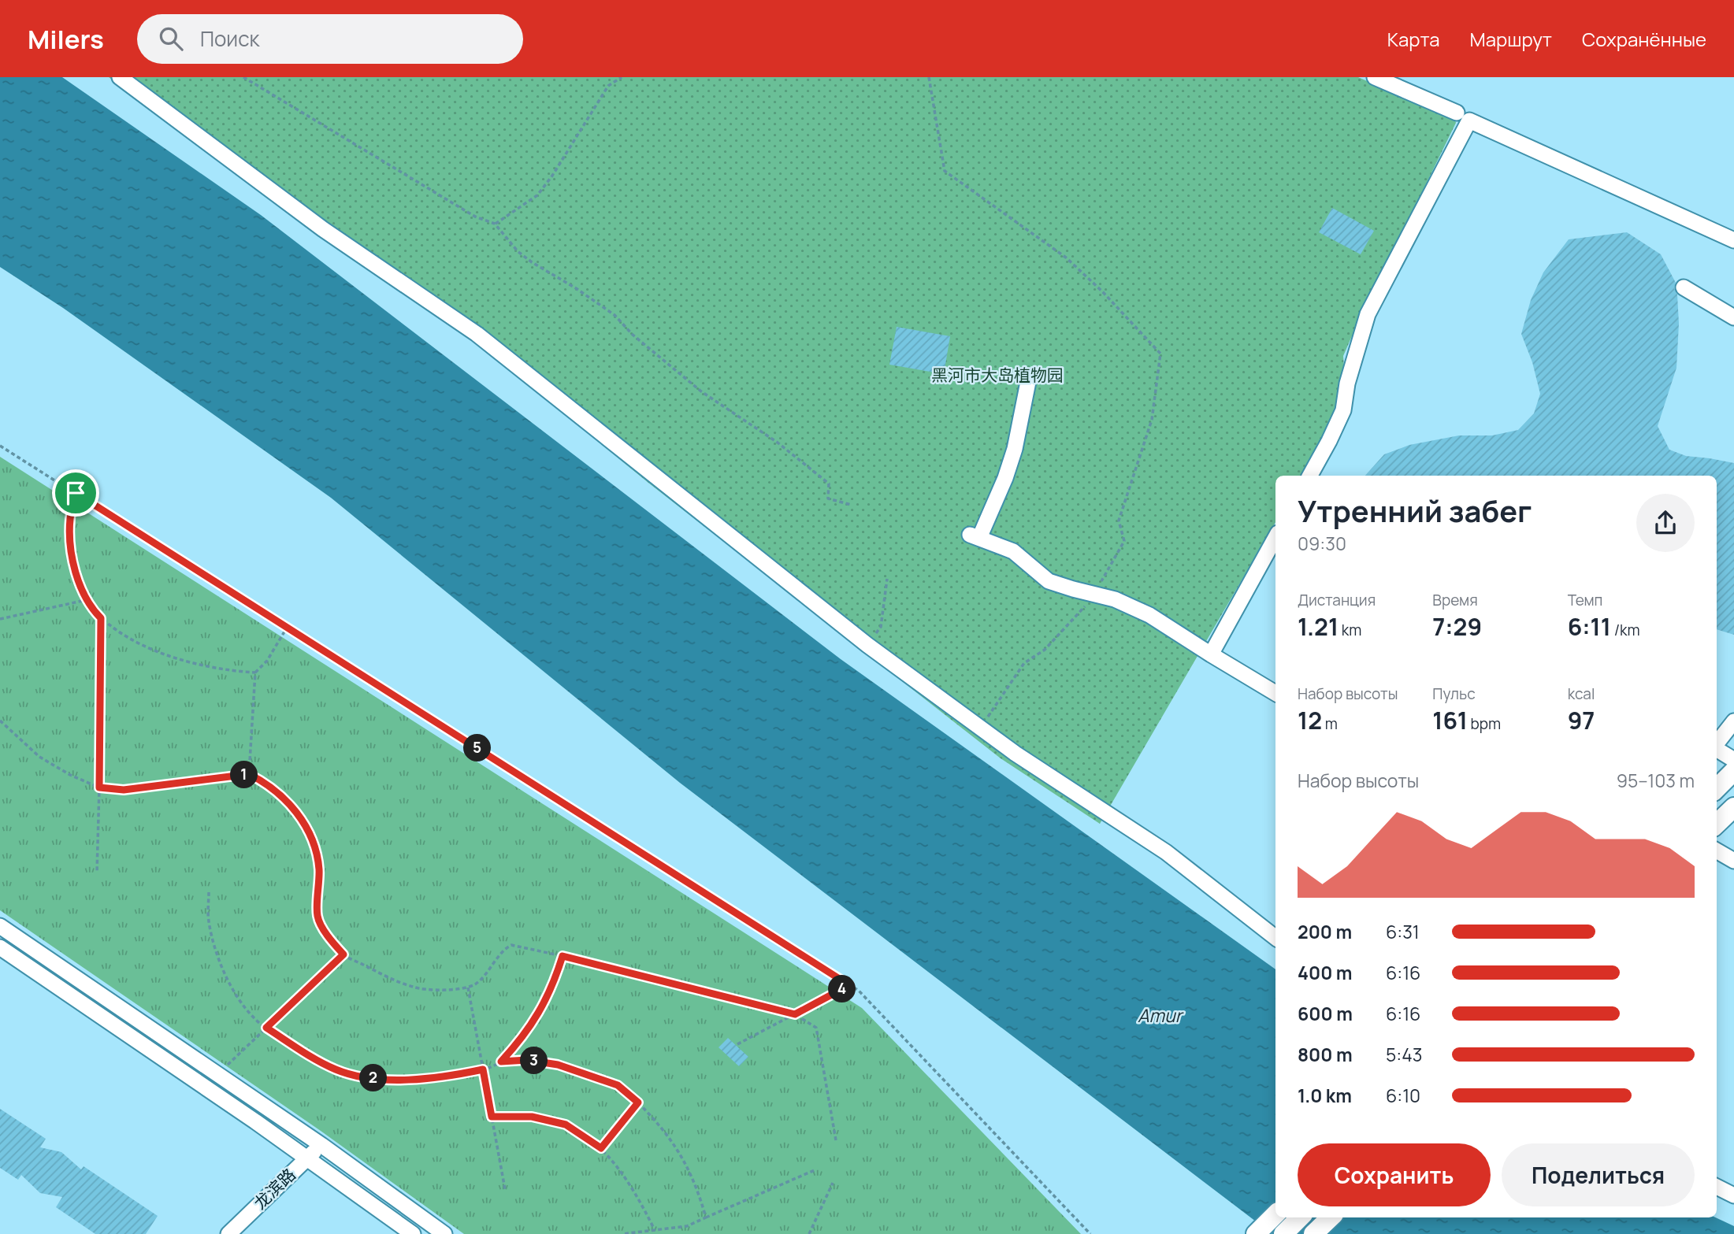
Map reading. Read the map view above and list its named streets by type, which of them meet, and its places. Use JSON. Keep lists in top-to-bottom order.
{
  "streets": {
    "street": ["龙滨路"]
  },
  "water": ["Amur"],
  "parks": ["黑河市大岛植物园"],
  "page": {
    "header": "Milers",
    "search": "Поиск",
    "nav": ["Карта", "Маршрут", "Сохранённые"],
    "heading": ["Утренний забег", "09:30"],
    "stats": [
      ["Дистанция", "1.21 km"],
      ["Время", "7:29"],
      ["Темп", "6:11 /km"],
      ["Набор высоты", "12 m"],
      ["Пульс", "161 bpm"],
      ["kcal", "97"]
    ],
    "pins": [
      "5",
      "1",
      "4",
      "3",
      "2"
    ],
    "chart": ["Набор высоты", "95–103 m"],
    "list": [
      {
        "name": "200 m",
        "note": "6:31"
      },
      {
        "name": "400 m",
        "note": "6:16"
      },
      {
        "name": "600 m",
        "note": "6:16"
      },
      {
        "name": "800 m",
        "note": "5:43"
      },
      {
        "name": "1.0 km",
        "note": "6:10"
      }
    ],
    "buttons": ["Сохранить", "Поделиться"]
  }
}
